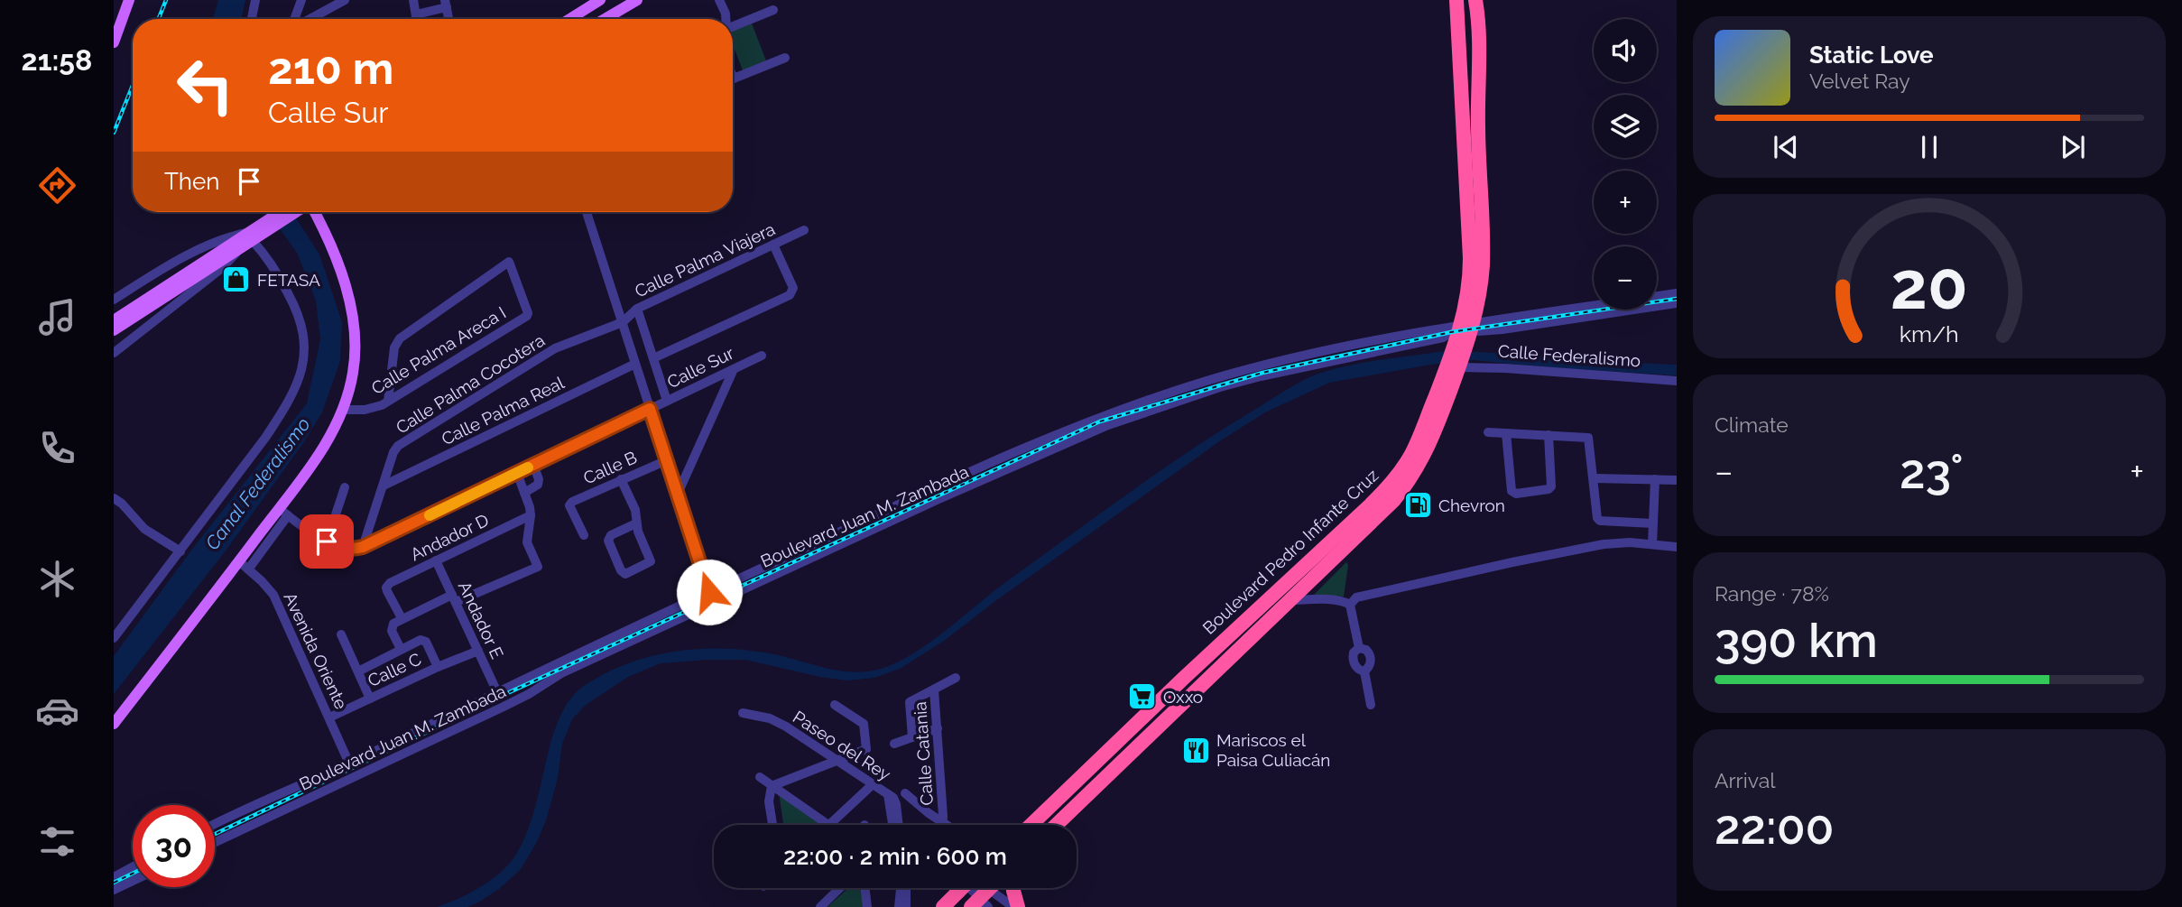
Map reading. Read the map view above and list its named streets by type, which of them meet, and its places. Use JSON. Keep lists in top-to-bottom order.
{
  "streets": {
    "highway": ["Boulevard Pedro Infante Cruz"],
    "street": [
      "Calle Palma Viajera",
      "Calle Palma Areca I",
      "Calle Federalismo",
      "Calle Sur",
      "Calle Palma Cocotera",
      "Calle Palma Real",
      "Calle B",
      "Boulevard Juan M. Zambada",
      "Andador D",
      "Andador E",
      "Avenida Oriente",
      "Calle C",
      "Paseo del Rey",
      "Calle Catania"
    ]
  },
  "crossings": [
    ["Calle Palma Viajera", "Calle Palma Cocotera"],
    ["Calle Federalismo", "Boulevard Pedro Infante Cruz"],
    ["Calle Sur", "Calle Palma Cocotera"],
    ["Calle Palma Cocotera", "Calle Palma Real"],
    ["Boulevard Juan M. Zambada", "Boulevard Pedro Infante Cruz"],
    ["Boulevard Juan M. Zambada", "Andador E"],
    ["Boulevard Juan M. Zambada", "Avenida Oriente"],
    ["Andador D", "Andador E"],
    ["Andador E", "Calle C"],
    ["Avenida Oriente", "Calle C"]
  ],
  "water": ["Canal Federalismo"],
  "places": {
    "shop": ["FETASA"],
    "fuel station": ["Chevron"],
    "supermarket": ["Oxxo"],
    "restaurant": ["Mariscos el Paisa Culiacán"]
  },
  "page": {
    "tabs": "21:58",
    "map_buttons": ["+", "−"],
    "turn": ["210 m", "Calle Sur"],
    "song": ["Static Love", "Velvet Ray"],
    "then": "Then",
    "tile": [
      "Climate",
      ["Range · 78%", "390 km"],
      ["Arrival", "22:00"]
    ],
    "heat": ["−", "23°", "+"],
    "limit": "30",
    "trip": "22:00 · 2 min · 600 m",
    "gauge": ["20", "km/h"]
  }
}
